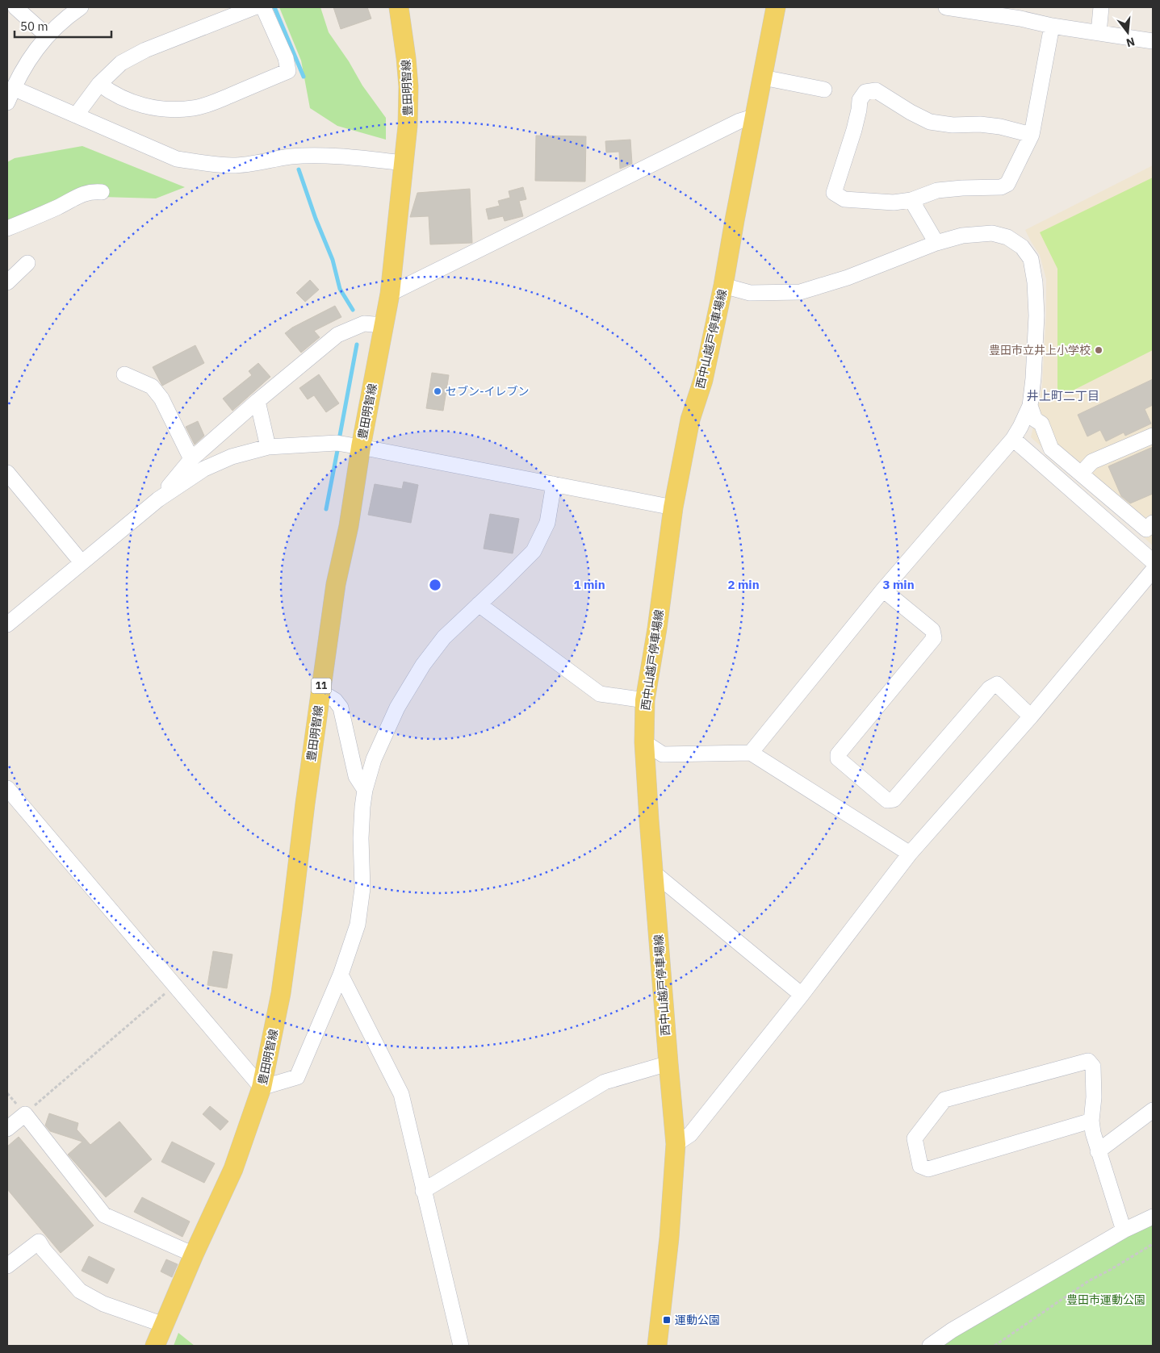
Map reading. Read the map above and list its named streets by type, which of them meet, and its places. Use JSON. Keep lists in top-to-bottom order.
{
  "streets": {
    "main road": ["豊田明智線", "西中山越戸停車場線", "11"]
  },
  "districts": ["井上町二丁目"],
  "parks": ["豊田市運動公園"],
  "places": {
    "other": ["豊田市立井上小学校", "セブン-イレブン"],
    "transit": ["運動公園"]
  },
  "scale_bar": "50 m",
  "north": "bottom",
  "rings": ["1 min", "2 min", "3 min"]
}
